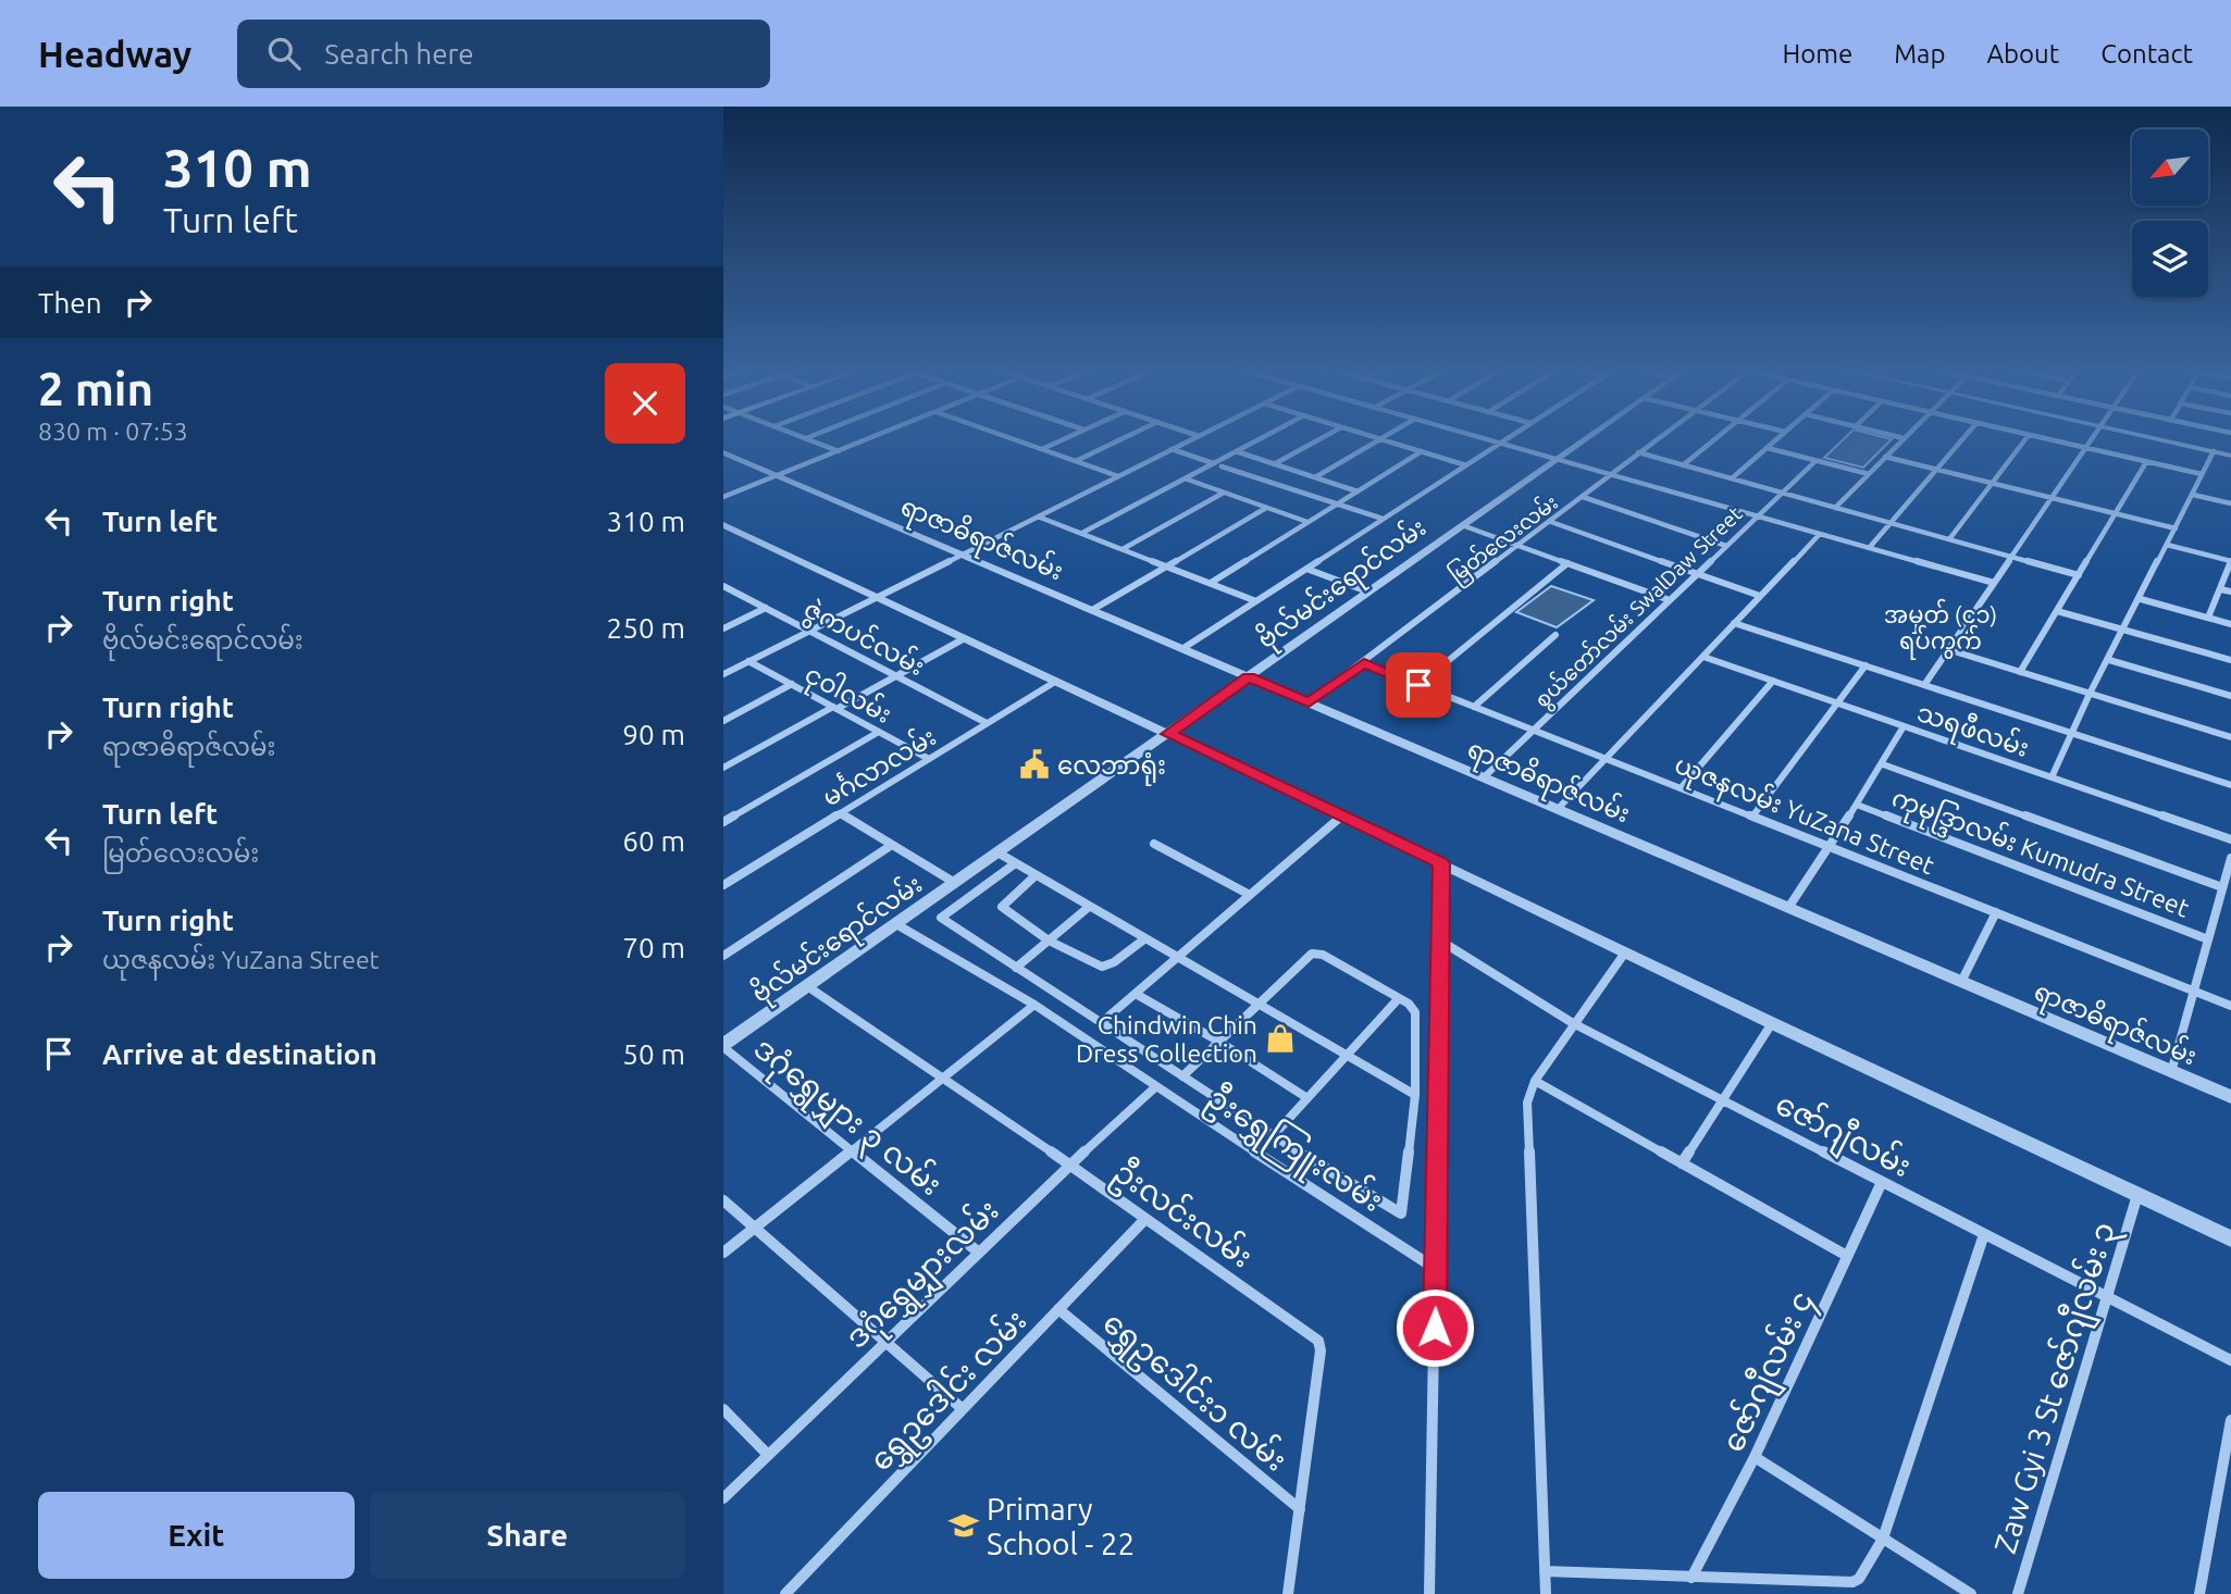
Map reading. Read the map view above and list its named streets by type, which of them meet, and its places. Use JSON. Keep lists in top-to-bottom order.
{
  "streets": {
    "street": [
      "ရာဇာဓိရာဇ်လမ်း",
      "မြတ်လေးလမ်း",
      "ဗိုလ်မင်းရောင်လမ်း",
      "စွယ်တော်လမ်း SwalDaw Street",
      "ဇွဲကပင်လမ်း",
      "ငုဝါလမ်း",
      "သရဖီလမ်း",
      "မင်္ဂလာလမ်း",
      "ယုဇနလမ်း YuZana Street",
      "ကုမုဒ္ဒြာလမ်း Kumudra Street",
      "ဒဂုံရွှေမျှား ၃ လမ်း",
      "ဇော်ဂျီလမ်း",
      "ဦးရွှေကြူးလမ်း",
      "ဦးလင်းလမ်း",
      "ဒဂုံရွှေမျှားလမ်း",
      "ဇော်ဂျီလမ်း ၄",
      "Zaw Gyi 3 St ဇော်ဂျီလမ်း ၃",
      "ရွှေဥဒေါင်း လမ်း",
      "ရွှေဥဒေါင်း၁ လမ်း"
    ]
  },
  "crossings": [
    ["ရာဇာဓိရာဇ်လမ်း", "မြတ်လေးလမ်း"],
    ["ရာဇာဓိရာဇ်လမ်း", "ဗိုလ်မင်းရောင်လမ်း"],
    ["ရာဇာဓိရာဇ်လမ်း", "စွယ်တော်လမ်း SwalDaw Street"],
    ["မြတ်လေးလမ်း", "ယုဇနလမ်း YuZana Street"],
    ["ဗိုလ်မင်းရောင်လမ်း", "ဒဂုံရွှေမျှား ၃ လမ်း"],
    ["ဗိုလ်မင်းရောင်လမ်း", "ဦးရွှေကြူးလမ်း"],
    ["ဗိုလ်မင်းရောင်လမ်း", "ဦးလင်းလမ်း"],
    ["စွယ်တော်လမ်း SwalDaw Street", "ယုဇနလမ်း YuZana Street"],
    ["ဇွဲကပင်လမ်း", "မင်္ဂလာလမ်း"],
    ["ငုဝါလမ်း", "မင်္ဂလာလမ်း"],
    ["ဒဂုံရွှေမျှား ၃ လမ်း", "ဒဂုံရွှေမျှားလမ်း"],
    ["ဇော်ဂျီလမ်း", "ဇော်ဂျီလမ်း ၄"],
    ["ဇော်ဂျီလမ်း", "Zaw Gyi 3 St ဇော်ဂျီလမ်း ၃"],
    ["ဦးရွှေကြူးလမ်း", "ဒဂုံရွှေမျှားလမ်း"],
    ["ဦးလင်းလမ်း", "ဒဂုံရွှေမျှားလမ်း"],
    ["ဦးလင်းလမ်း", "ရွှေဥဒေါင်း လမ်း"],
    ["ဦးလင်းလမ်း", "ရွှေဥဒေါင်း၁ လမ်း"],
    ["ရွှေဥဒေါင်း လမ်း", "ရွှေဥဒေါင်း၁ လမ်း"]
  ],
  "districts": ["အမှတ် (၄၁) ရပ်ကွက်"],
  "places": {
    "public building": ["လေဘာရုံး"],
    "shop": ["Chindwin Chin Dress Collection"],
    "school or university": ["Primary School - 22"]
  },
  "north": "bottom left",
  "page": {
    "header": "Headway",
    "search": "Search here",
    "nav": [
      "Home",
      "Map",
      "About",
      "Contact"
    ],
    "turn": ["310 m", "Turn left"],
    "then": "Then",
    "heading": ["2 min", "830 m · 07:53"],
    "list": [
      {
        "name": "Turn left",
        "value": "310 m"
      },
      {
        "name": "Turn right",
        "note": "ဗိုလ်မင်းရောင်လမ်း",
        "value": "250 m"
      },
      {
        "name": "Turn right",
        "note": "ရာဇာဓိရာဇ်လမ်း",
        "value": "90 m"
      },
      {
        "name": "Turn left",
        "note": "မြတ်လေးလမ်း",
        "value": "60 m"
      },
      {
        "name": "Turn right",
        "note": "ယုဇနလမ်း YuZana Street",
        "value": "70 m"
      },
      {
        "name": "Arrive at destination",
        "value": "50 m"
      }
    ],
    "buttons": ["Exit", "Share"]
  }
}
